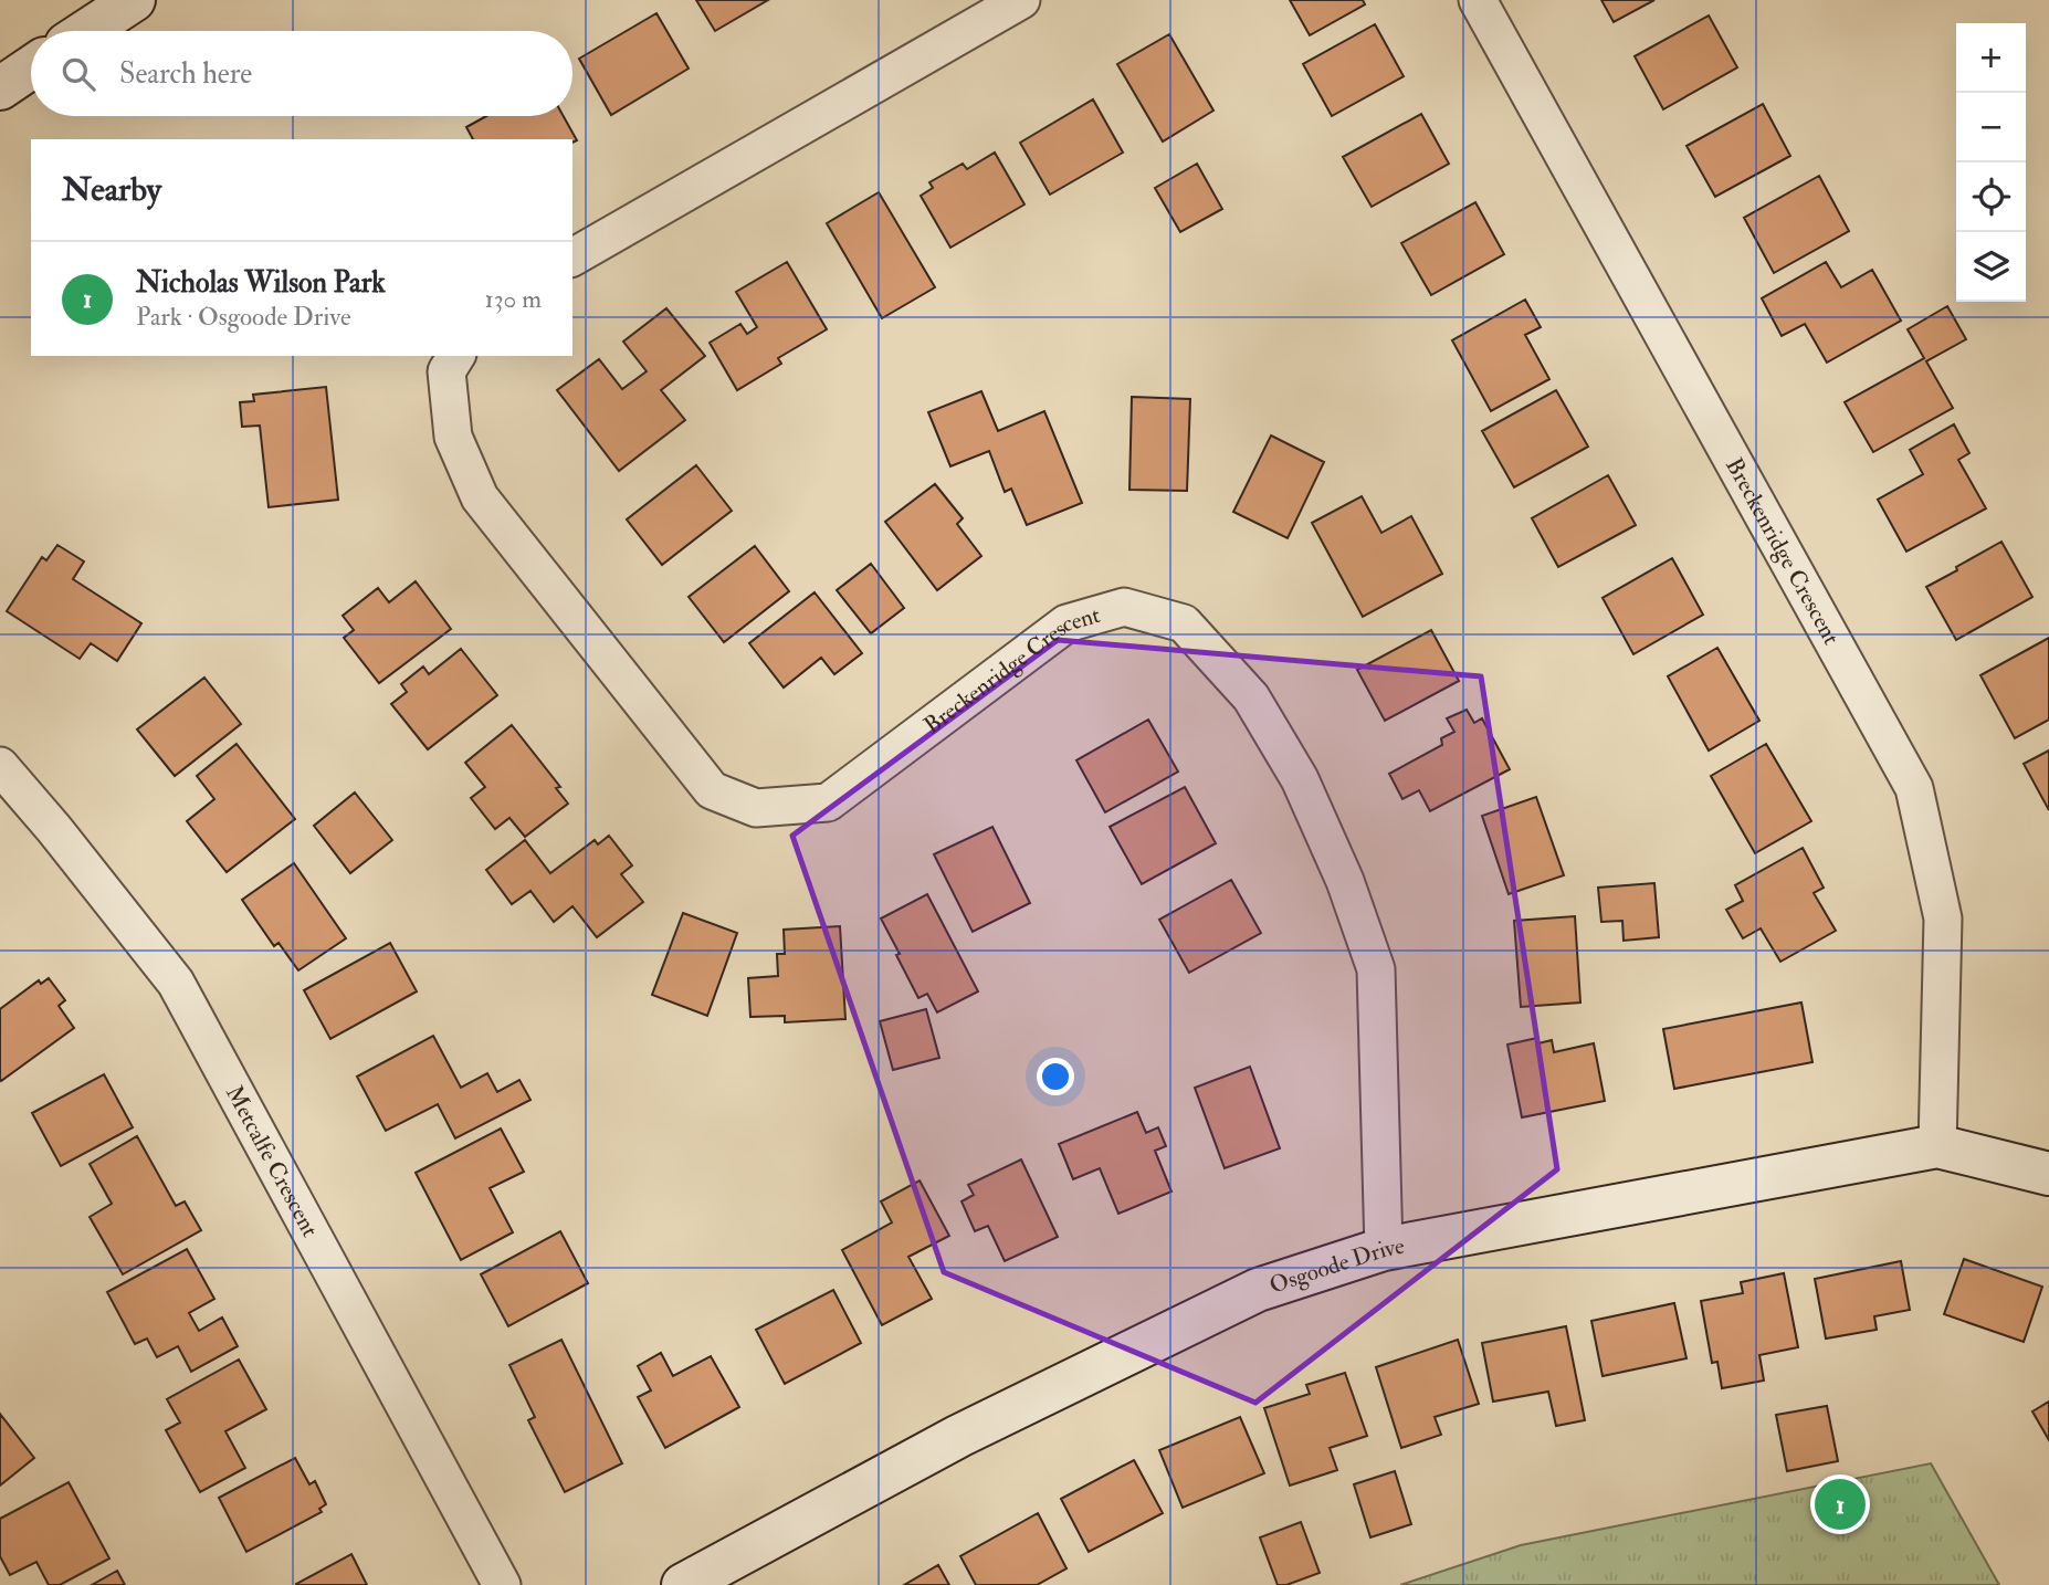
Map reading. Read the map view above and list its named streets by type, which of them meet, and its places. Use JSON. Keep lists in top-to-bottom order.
{
  "streets": {
    "street": ["Breckenridge Crescent", "Metcalfe Crescent", "Osgoode Drive"]
  },
  "crossings": [
    ["Breckenridge Crescent", "Osgoode Drive"]
  ],
  "page": {
    "map_buttons": ["+", "−"],
    "search": "Search here",
    "heading": "Nearby",
    "list": [
      {
        "mark": "1",
        "name": "Nicholas Wilson Park",
        "note": "Park · Osgoode Drive",
        "value": "130 m"
      }
    ],
    "pins": "1"
  }
}
